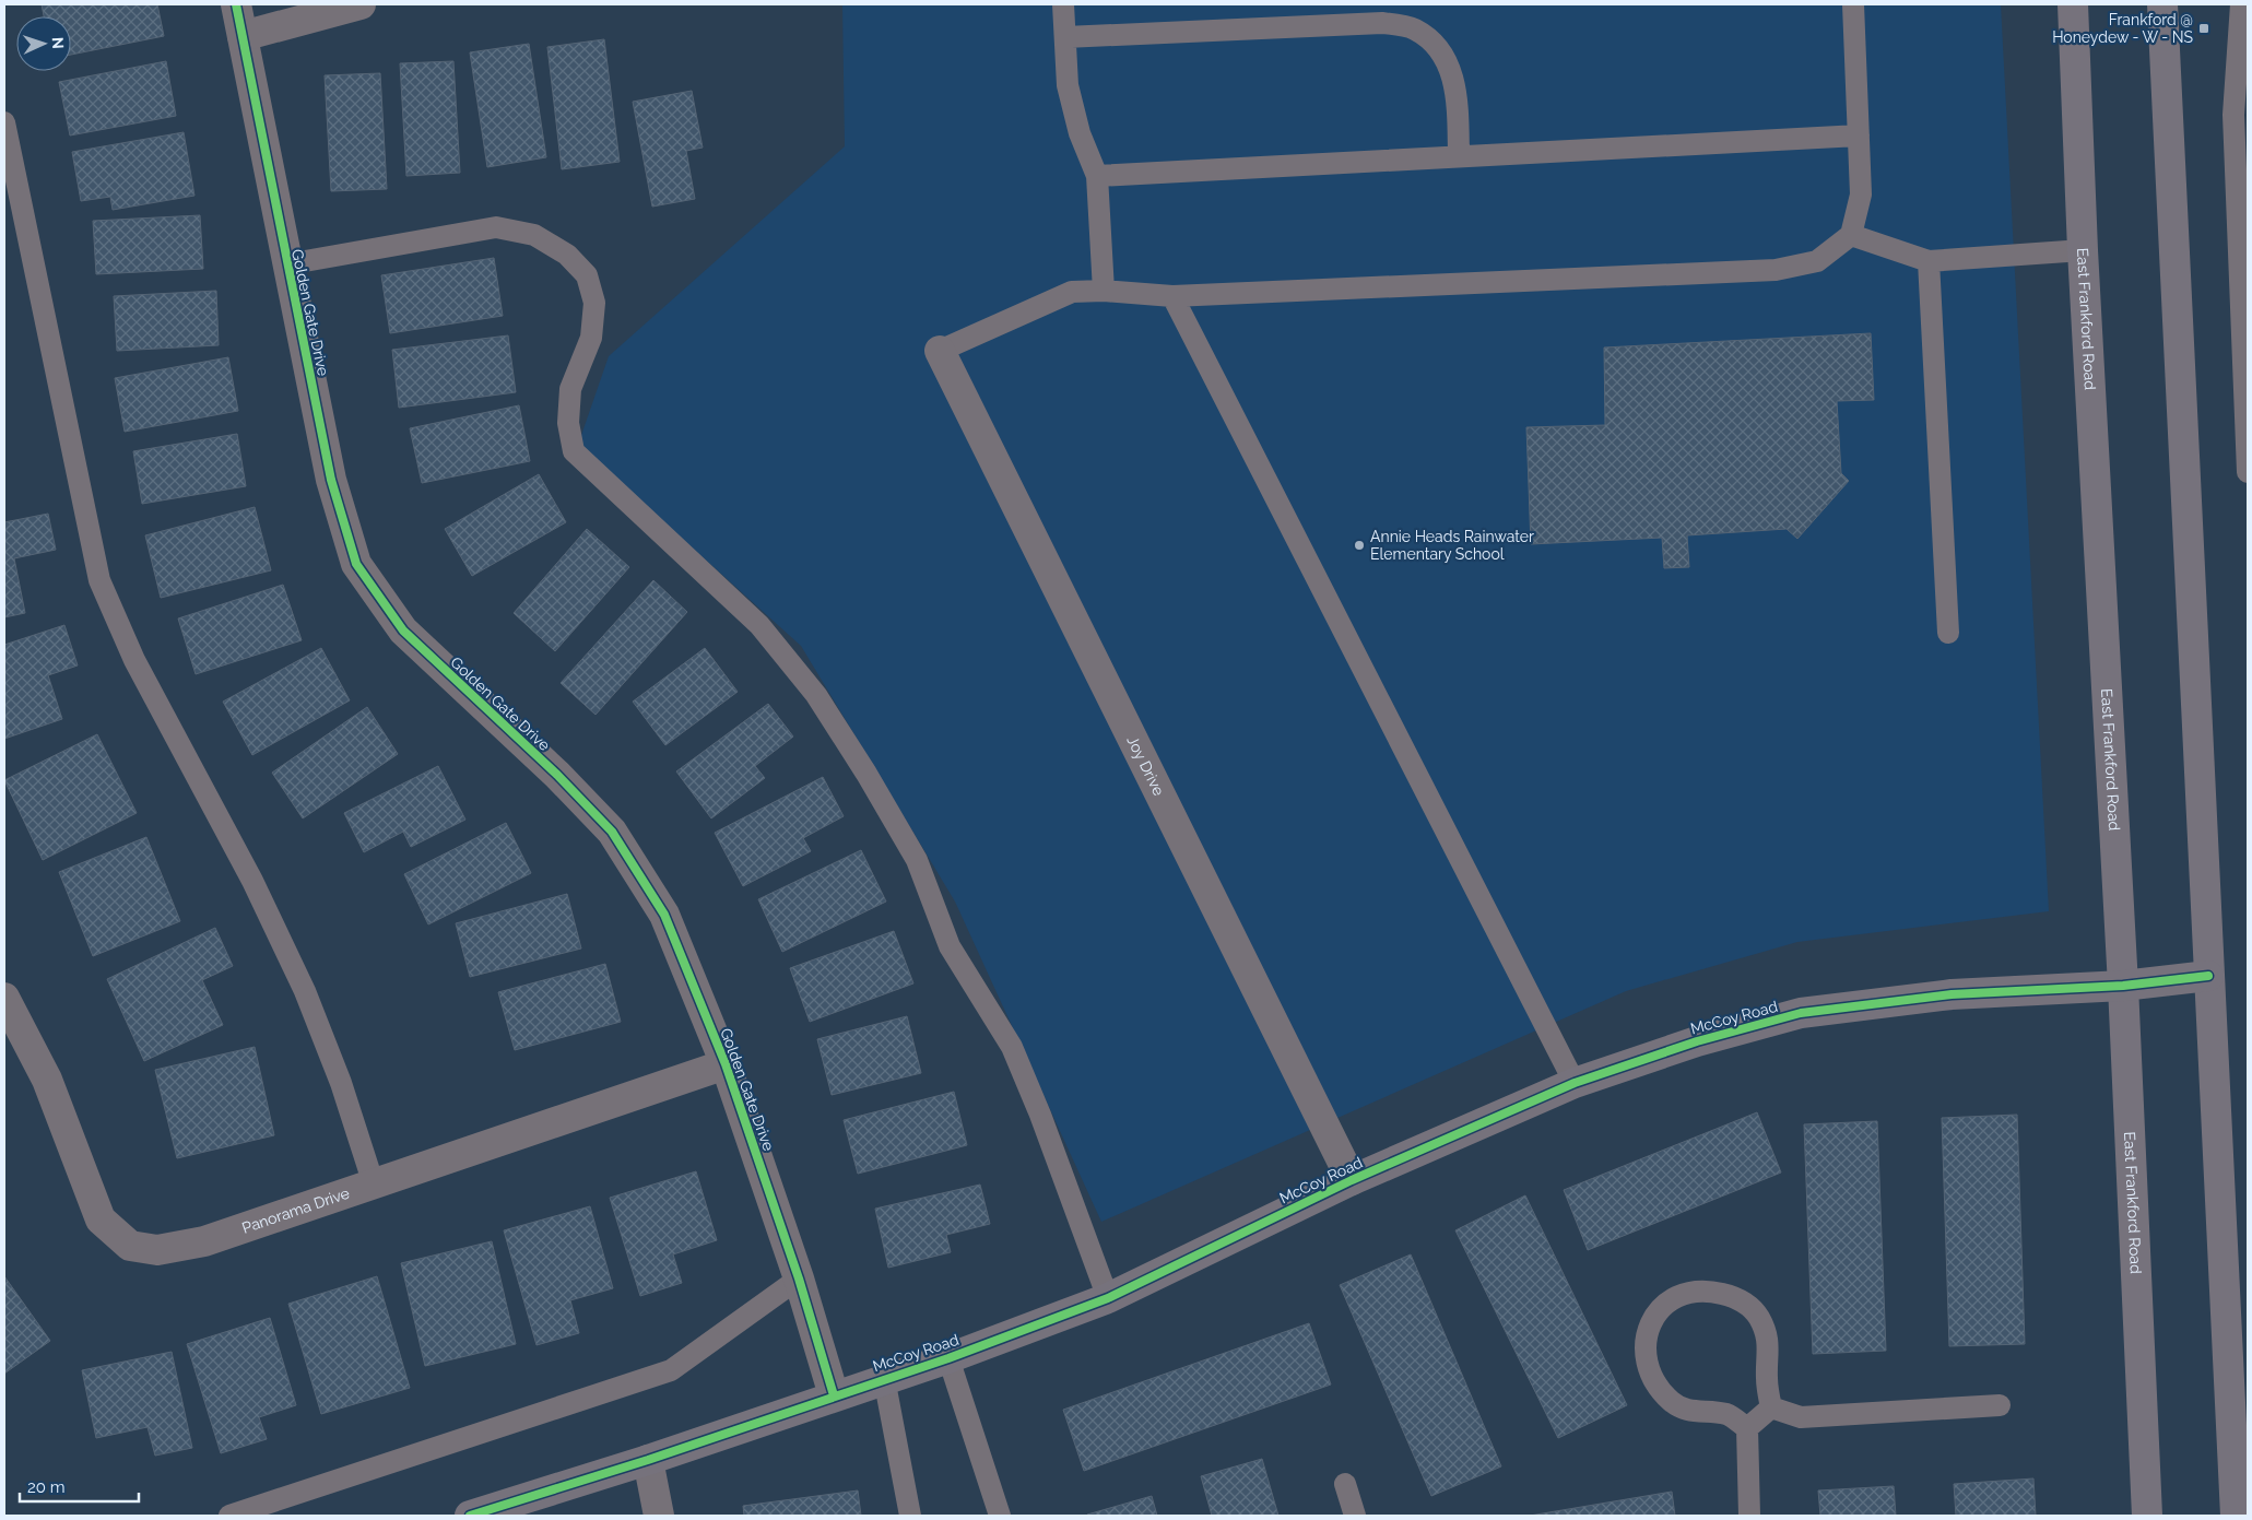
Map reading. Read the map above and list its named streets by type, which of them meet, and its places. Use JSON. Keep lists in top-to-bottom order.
{
  "streets": {
    "main road": ["East Frankford Road", "McCoy Road"],
    "street": ["Golden Gate Drive", "Joy Drive", "Panorama Drive"]
  },
  "crossings": [
    ["Golden Gate Drive", "McCoy Road"],
    ["Golden Gate Drive", "Panorama Drive"],
    ["East Frankford Road", "McCoy Road"],
    ["Joy Drive", "McCoy Road"]
  ],
  "places": {
    "transit": ["Frankford @ Honeydew - W - NS"],
    "other": ["Annie Heads Rainwater Elementary School"]
  },
  "scale_bar": "20 m",
  "north": "right"
}
